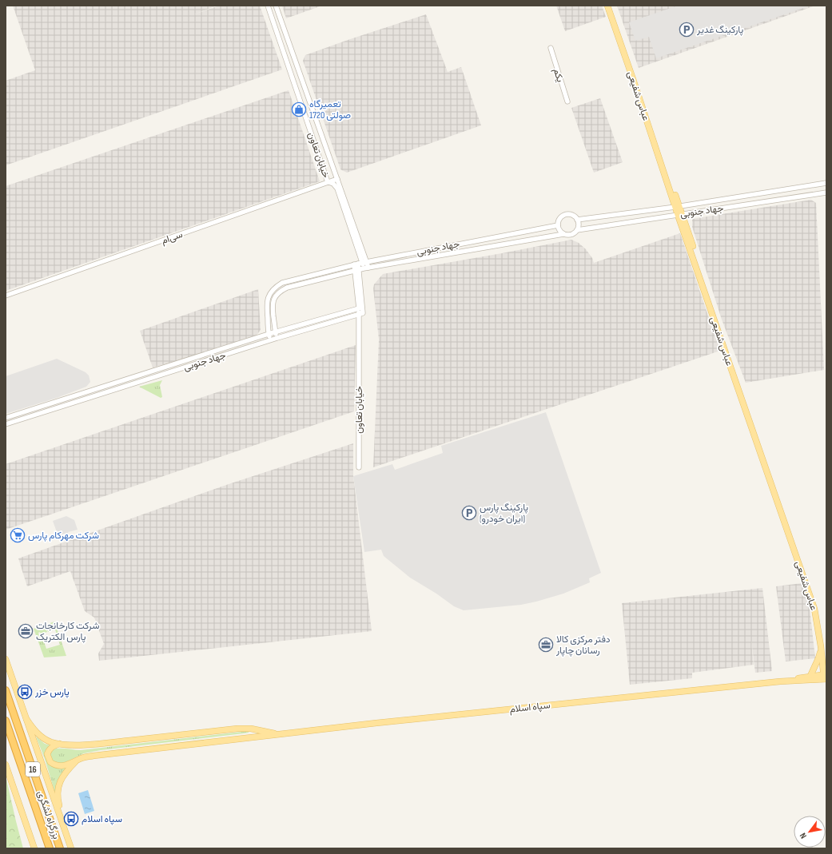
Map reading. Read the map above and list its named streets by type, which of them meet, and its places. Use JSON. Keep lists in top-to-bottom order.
{
  "streets": {
    "highway": ["16", "بزرگراه لشگری"],
    "main road": ["عباس شفیعی", "سپاه اسلام"],
    "street": [
      "یکم",
      "خیابان تعاون",
      "جهاد جنوبی",
      "سی‌ام"
    ]
  },
  "crossings": [
    ["عباس شفیعی", "جهاد جنوبی"],
    ["عباس شفیعی", "سپاه اسلام"],
    ["خیابان تعاون", "جهاد جنوبی"],
    ["خیابان تعاون", "سی‌ام"]
  ],
  "places": {
    "parking": ["پارکینگ غدیر", "پارکینگ پارس (ایران خودرو)"],
    "shop": ["تعمیرگاه 1720 صولتی"],
    "supermarket": ["شرکت مهرکام پارس"],
    "office": ["شرکت کارخانجات پارس الکتریک", "دفتر مرکزی کالا رسانان چاپار"],
    "bus stop": ["پارس خزر", "سپاه اسلام"]
  },
  "north": "bottom left"
}
